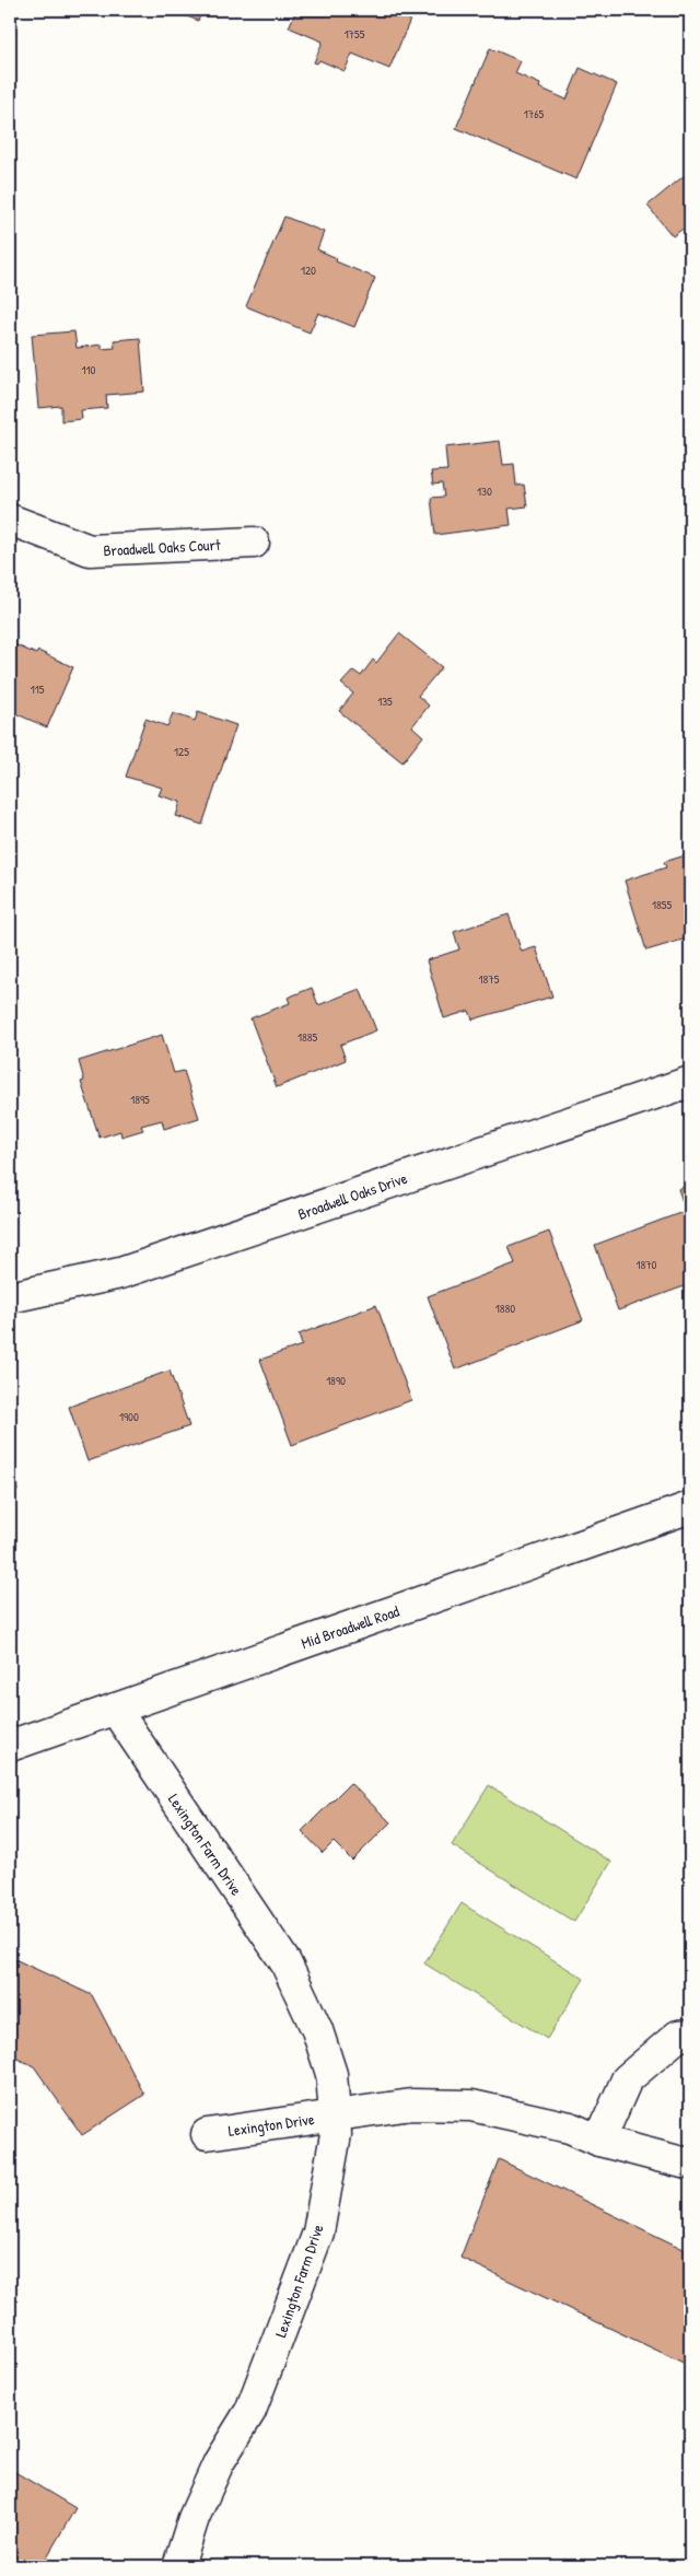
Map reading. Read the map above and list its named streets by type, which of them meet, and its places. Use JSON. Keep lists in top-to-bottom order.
{
  "streets": {
    "street": [
      "Broadwell Oaks Court",
      "Broadwell Oaks Drive",
      "Mid Broadwell Road",
      "Lexington Farm Drive",
      "Lexington Drive"
    ]
  },
  "crossings": [
    ["Mid Broadwell Road", "Lexington Farm Drive"],
    ["Lexington Farm Drive", "Lexington Drive"]
  ],
  "house_numbers": [
    "1755",
    "1765",
    "120",
    "110",
    "130",
    "115",
    "135",
    "125",
    "1855",
    "1875",
    "1885",
    "1895",
    "1870",
    "1880",
    "1890",
    "1900"
  ]
}
